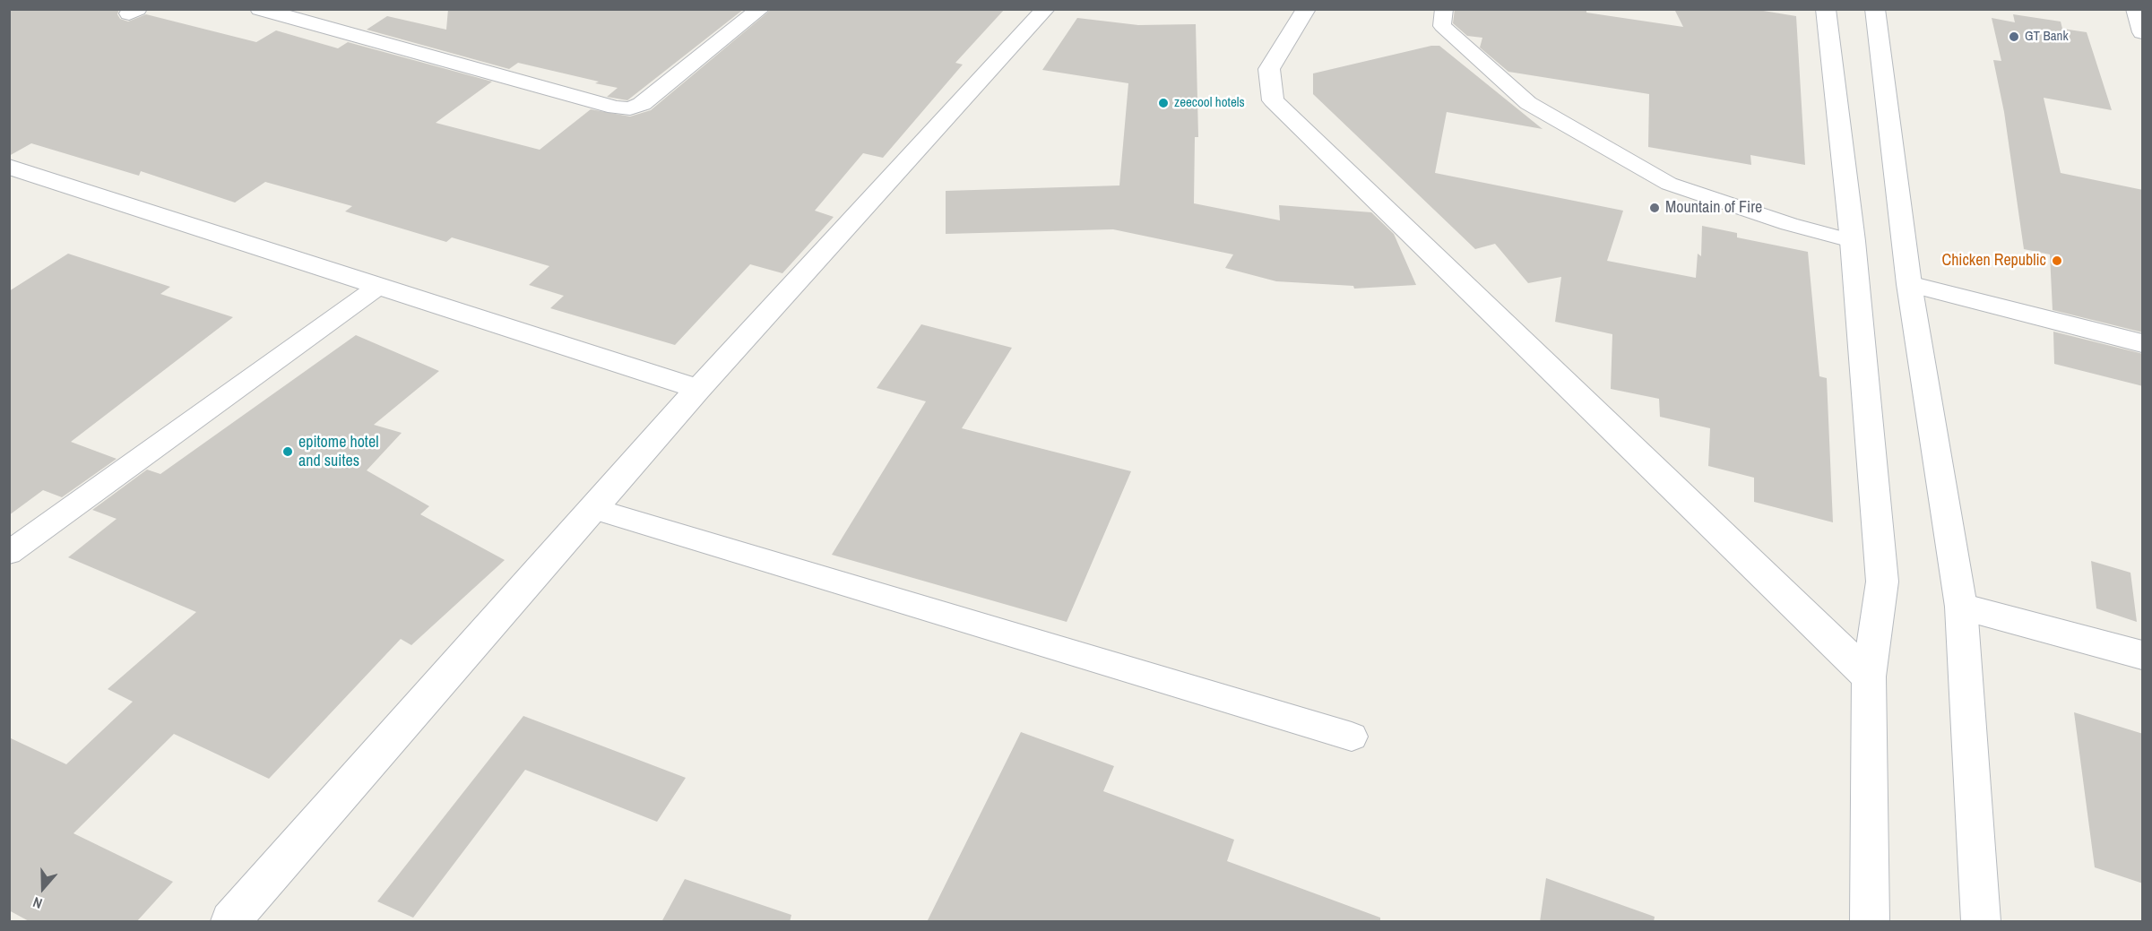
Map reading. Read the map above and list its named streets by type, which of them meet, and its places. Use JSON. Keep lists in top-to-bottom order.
{
  "places": [
    "GT Bank",
    "zeecool hotels",
    "Mountain of Fire",
    "Chicken Republic",
    "epitome hotel and suites"
  ],
  "north": "bottom"
}
